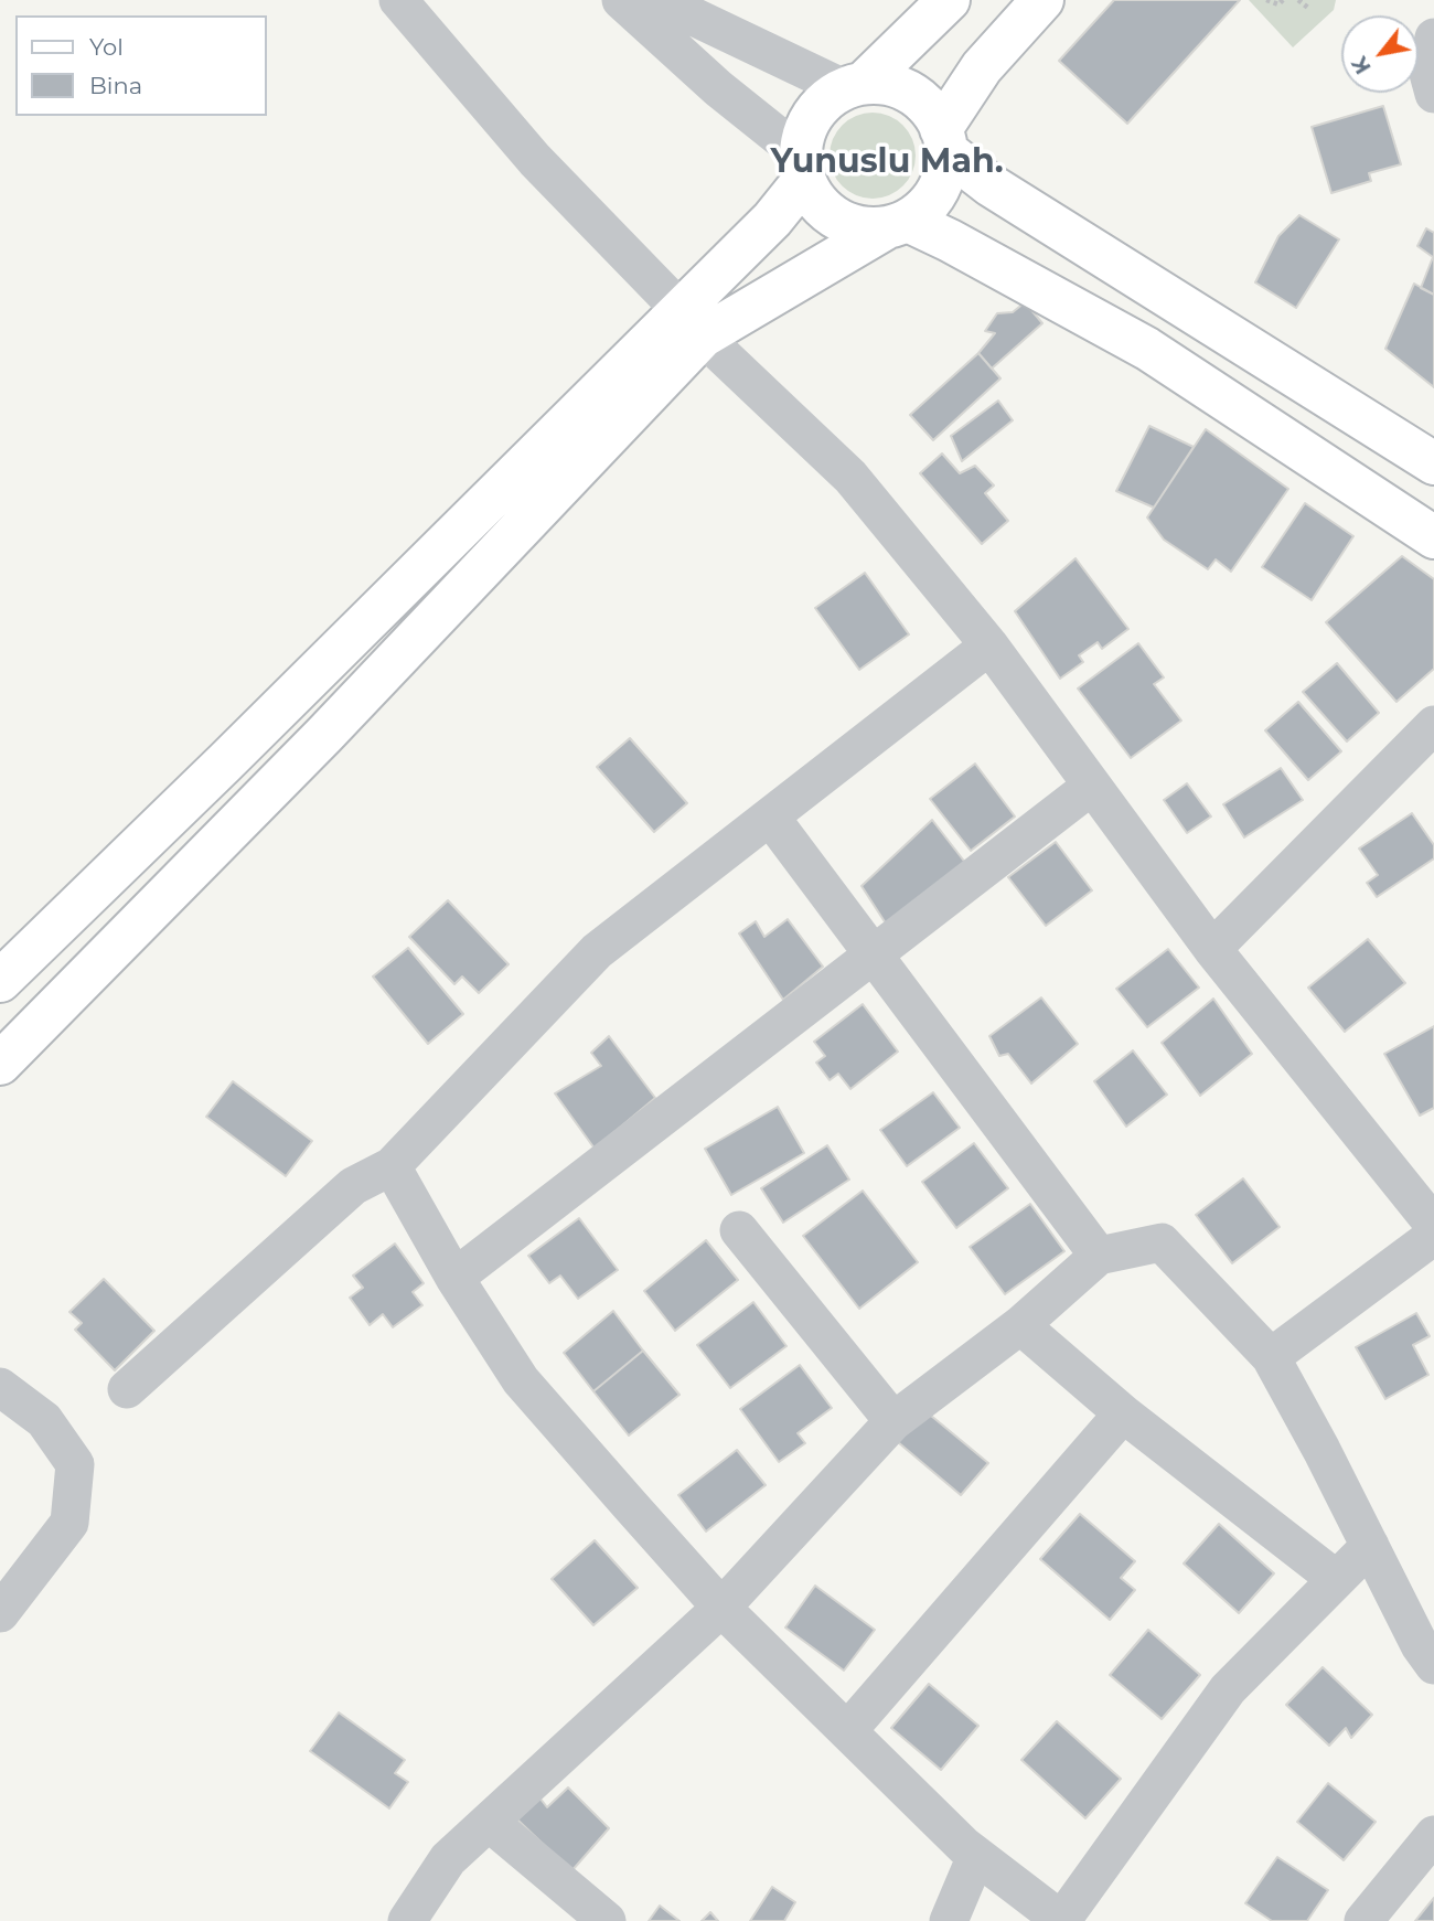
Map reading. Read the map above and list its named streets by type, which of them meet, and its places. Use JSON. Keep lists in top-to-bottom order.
{
  "districts": ["Yunuslu Mah."],
  "legend": ["Yol", "Bina"],
  "north": "bottom left"
}
